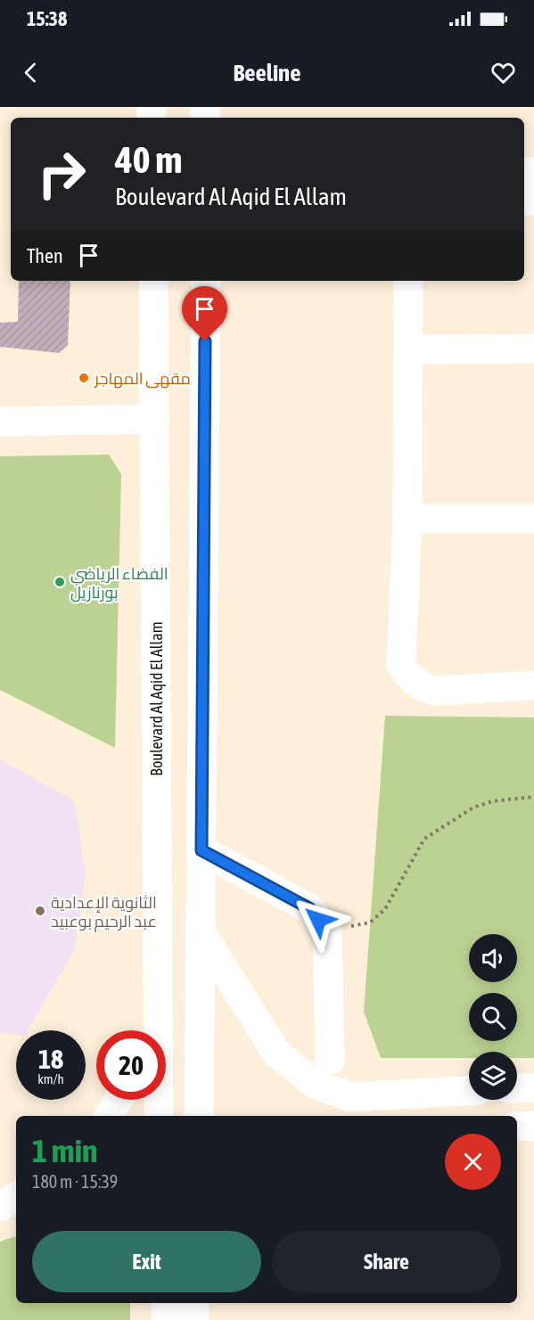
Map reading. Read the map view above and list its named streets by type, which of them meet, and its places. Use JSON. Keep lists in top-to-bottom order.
{
  "streets": {
    "main road": ["Boulevard Al Aqid El Allam"]
  },
  "places": ["مقهى المهاجر", "الفضاء الرياضي بورنازيل", "الثانوية الإعدادية عبد الرحيم بوعبيد"],
  "page": {
    "status": "15:38",
    "header": "Beeline",
    "turn": ["40 m", "Boulevard Al Aqid El Allam"],
    "then": "Then",
    "speed": "18 km/h",
    "limit": "20",
    "heading": ["1 min", "180 m · 15:39"],
    "buttons": ["Exit", "Share"]
  }
}
